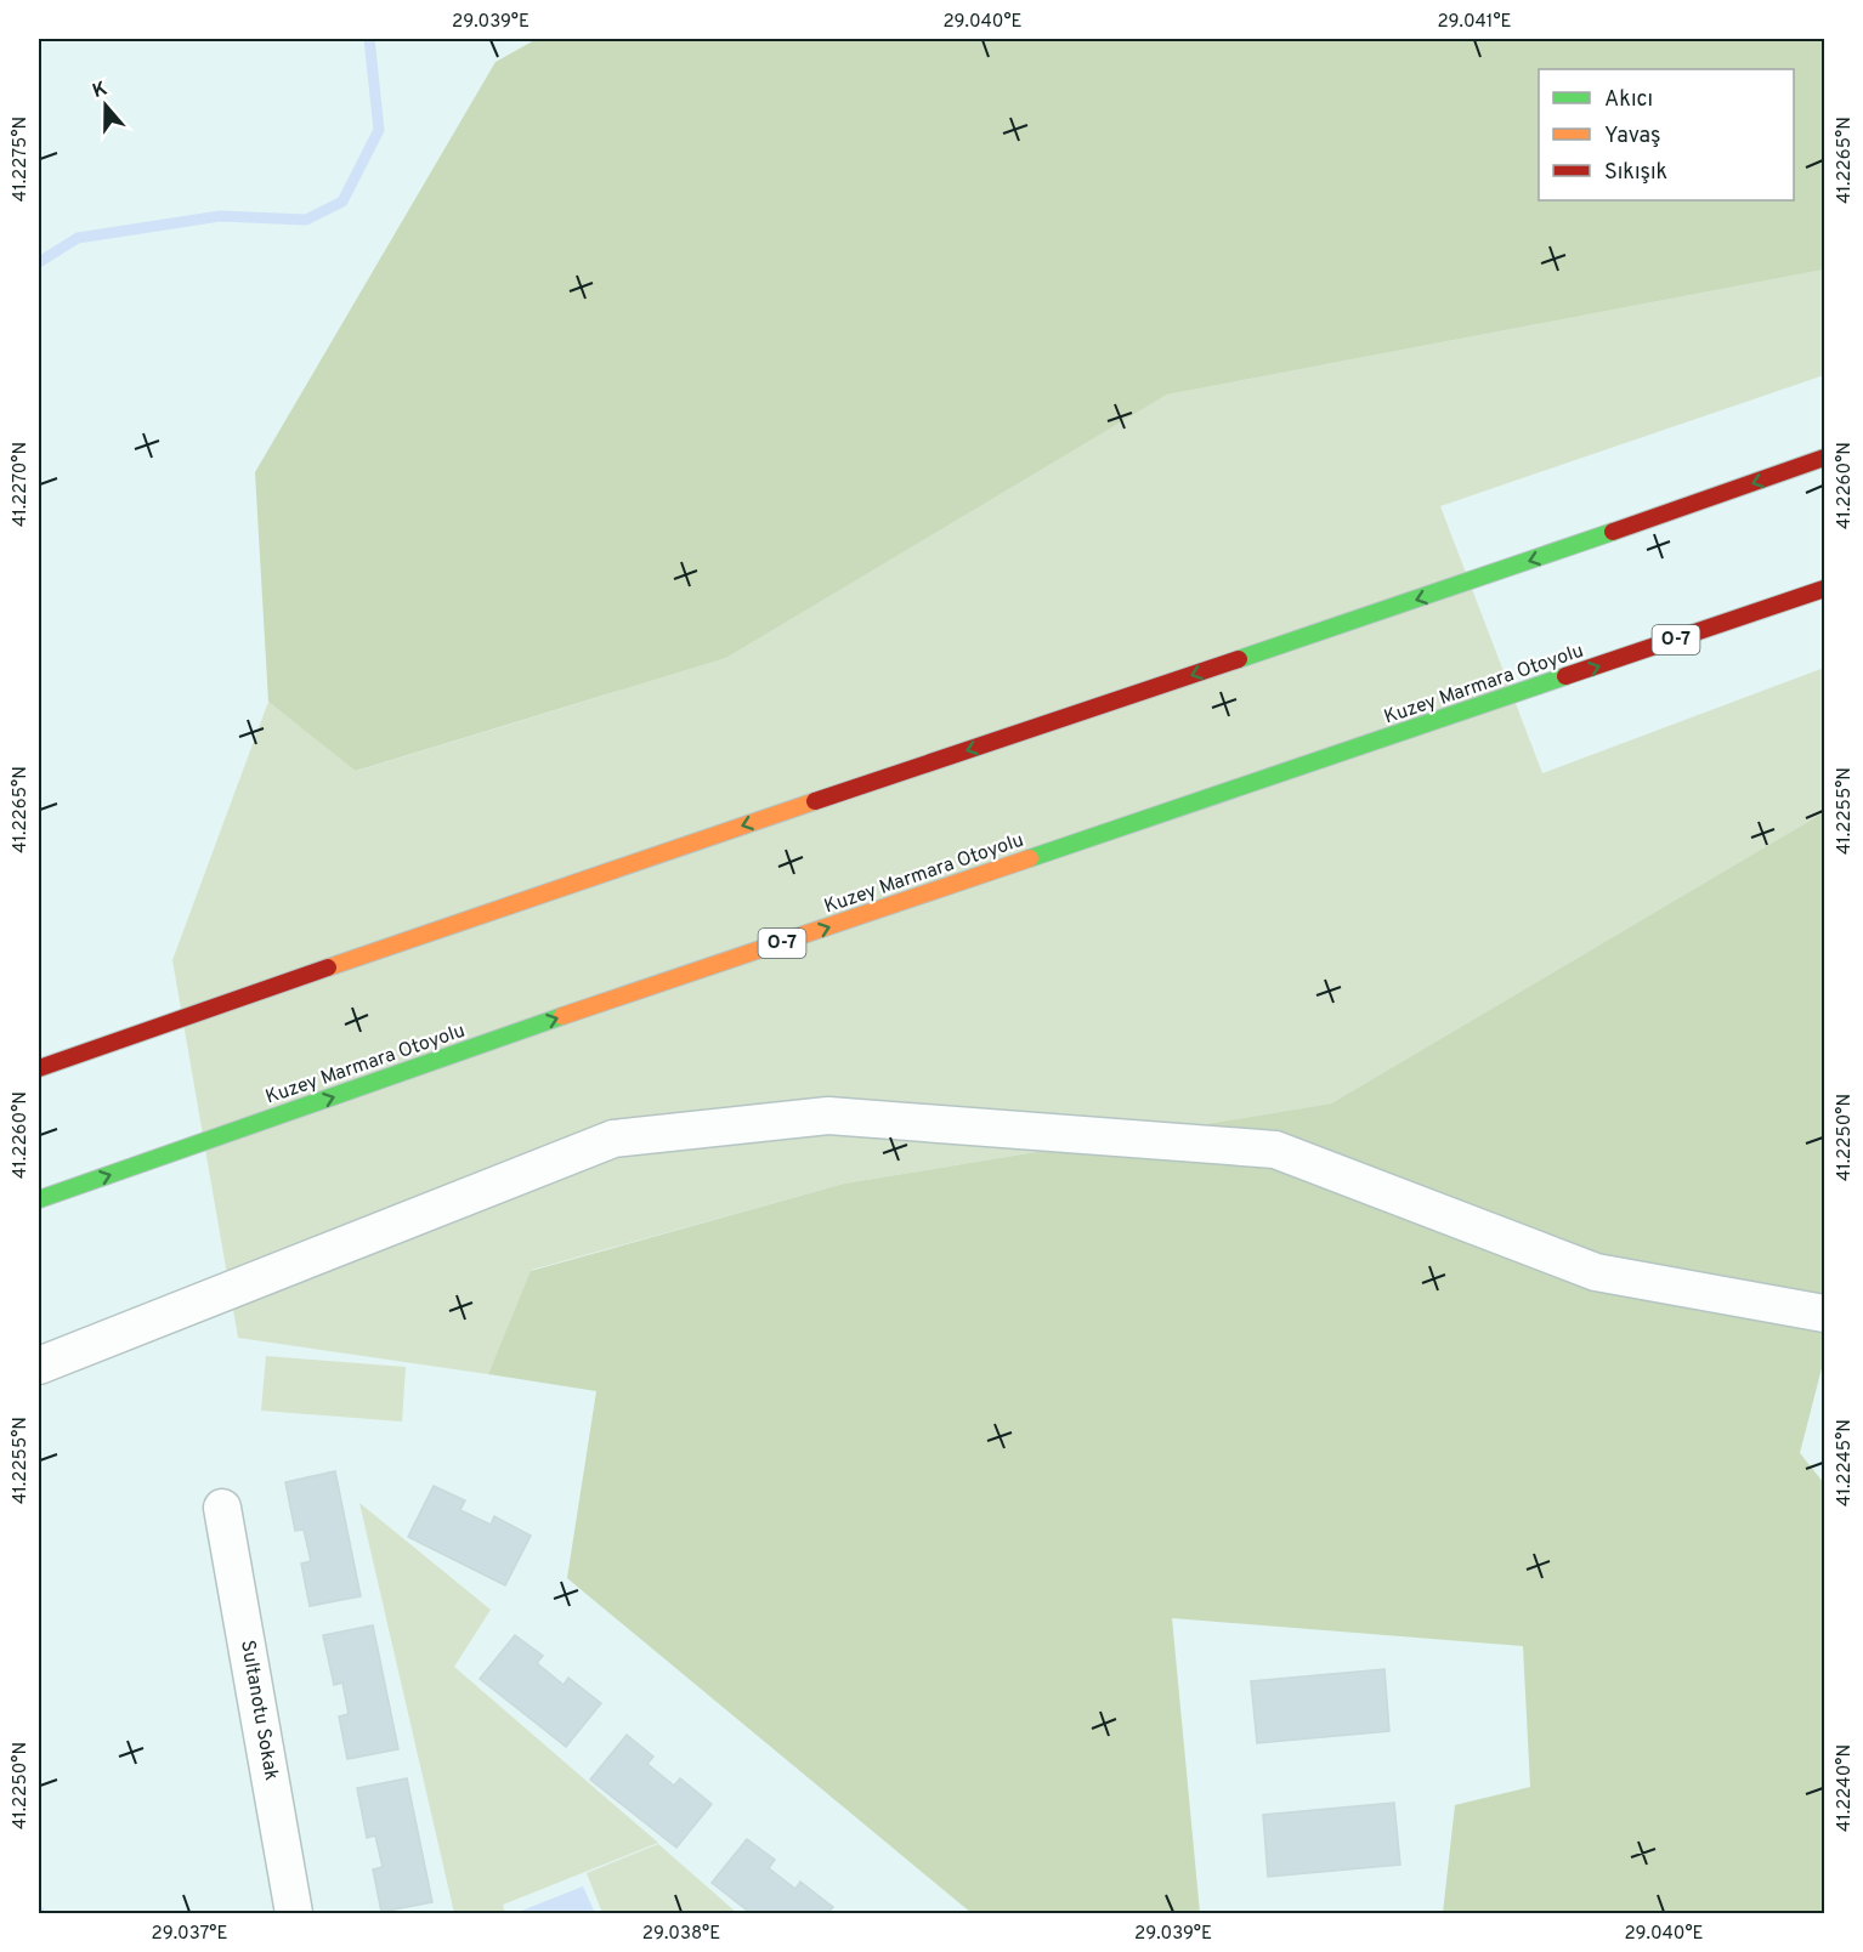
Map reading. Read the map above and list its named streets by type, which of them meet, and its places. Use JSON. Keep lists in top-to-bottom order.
{
  "streets": {
    "highway": ["O-7", "Kuzey Marmara Otoyolu"],
    "street": ["Sultanotu Sokak"]
  },
  "legend": ["Akıcı", "Yavaş", "Sıkışık"],
  "north": "top",
  "coordinates": [
    "29.039°E",
    "29.040°E",
    "29.041°E",
    "41.2275°N",
    "41.2265°N",
    "41.2270°N",
    "41.2260°N",
    "41.2255°N",
    "41.2250°N",
    "41.2245°N",
    "41.2240°N",
    "29.037°E",
    "29.038°E"
  ]
}
